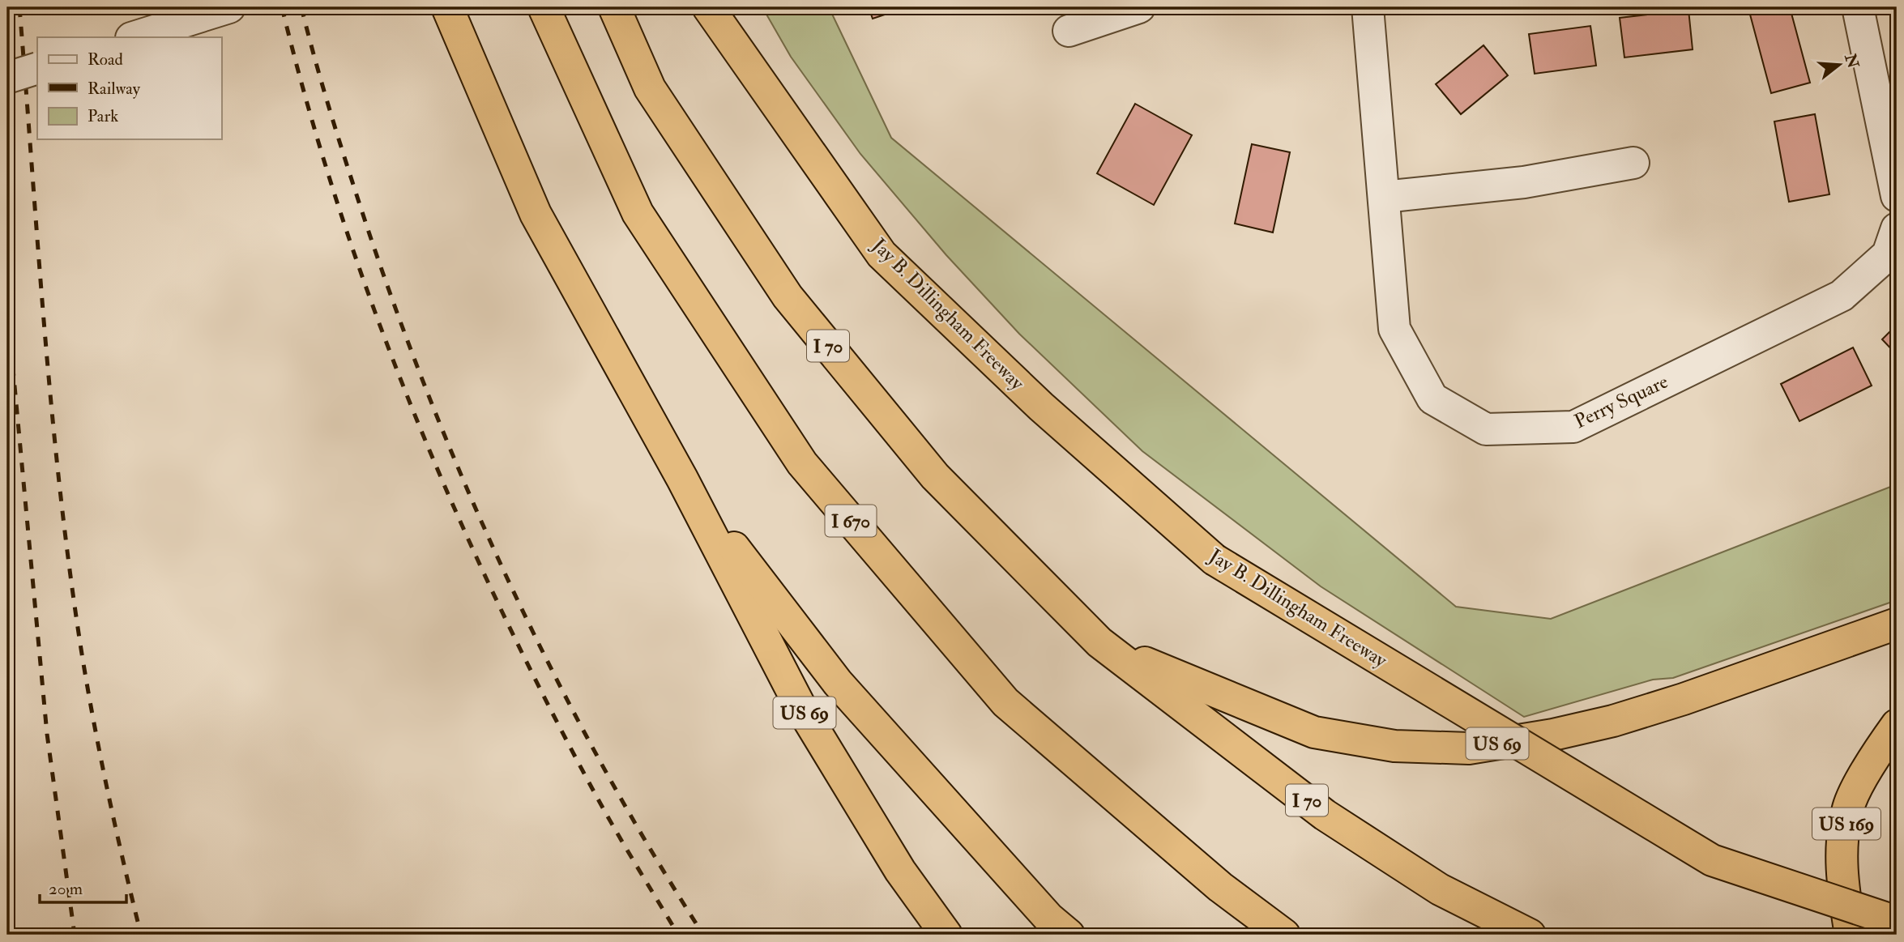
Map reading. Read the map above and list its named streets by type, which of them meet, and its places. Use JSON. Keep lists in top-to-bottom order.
{
  "streets": {
    "highway": [
      "Jay B. Dillingham Freeway",
      "I 70",
      "I 670",
      "US 69",
      "US 169"
    ],
    "street": ["Perry Square"]
  },
  "crossings": [
    ["I 70", "US 69"]
  ],
  "legend": ["Road", "Railway", "Park"],
  "scale_bar": "20 m",
  "north": "right"
}
